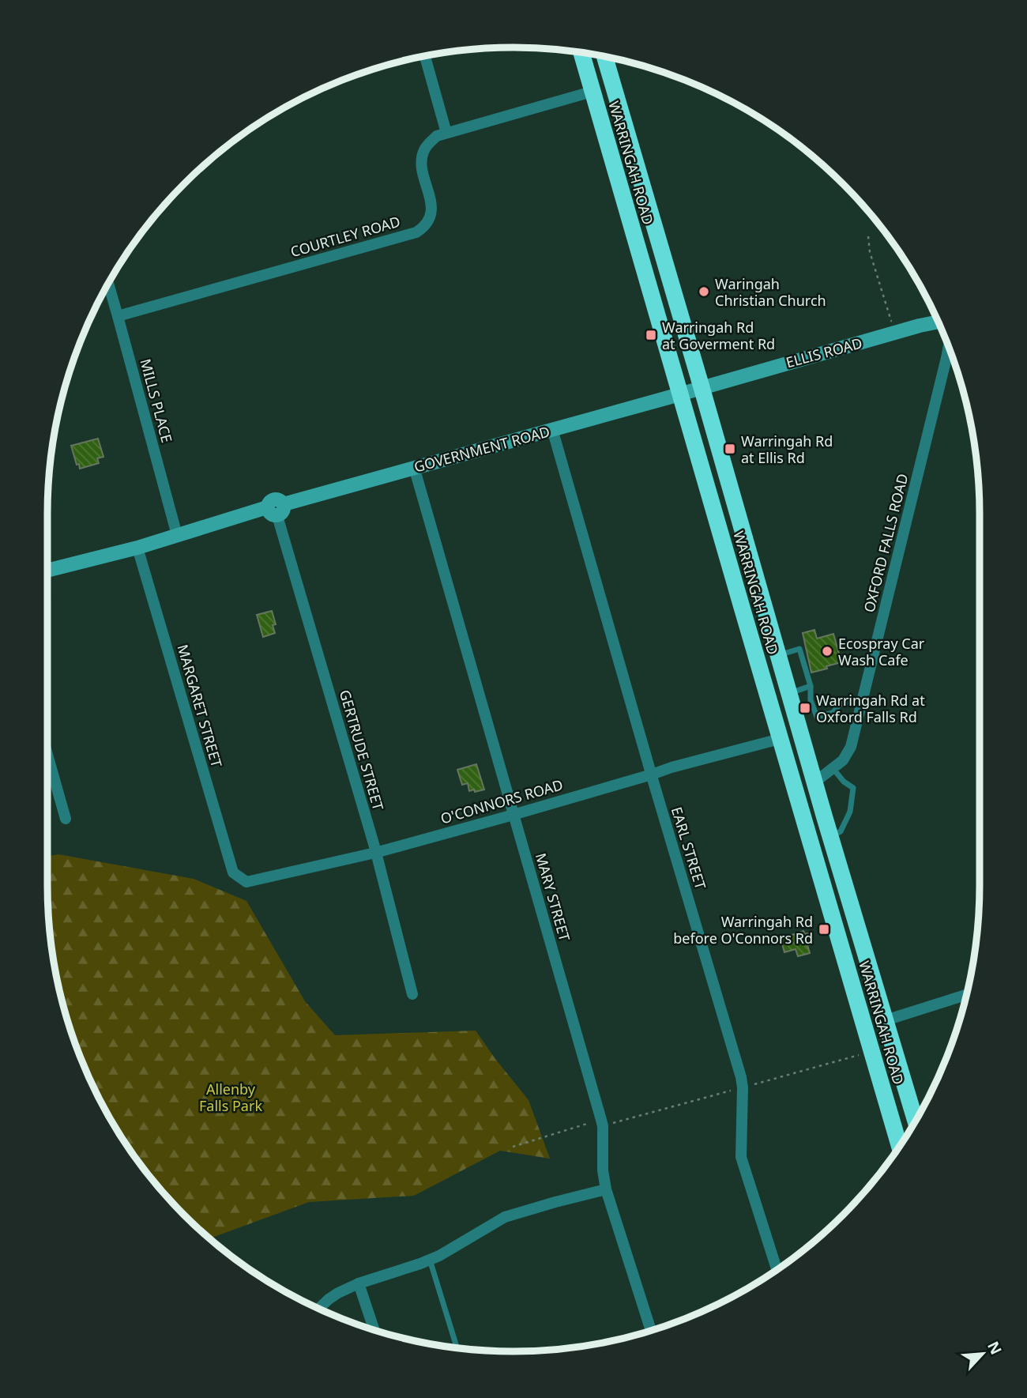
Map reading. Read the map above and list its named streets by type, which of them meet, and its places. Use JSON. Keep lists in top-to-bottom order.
{
  "streets": {
    "highway": ["WARRINGAH ROAD"],
    "street": [
      "COURTLEY ROAD",
      "ELLIS ROAD",
      "MILLS PLACE",
      "GOVERNMENT ROAD",
      "OXFORD FALLS ROAD",
      "MARGARET STREET",
      "GERTRUDE STREET",
      "O'CONNORS ROAD",
      "EARL STREET",
      "MARY STREET"
    ]
  },
  "crossings": [
    ["WARRINGAH ROAD", "COURTLEY ROAD"],
    ["WARRINGAH ROAD", "ELLIS ROAD"],
    ["WARRINGAH ROAD", "GOVERNMENT ROAD"],
    ["WARRINGAH ROAD", "OXFORD FALLS ROAD"],
    ["WARRINGAH ROAD", "O'CONNORS ROAD"],
    ["COURTLEY ROAD", "MILLS PLACE"],
    ["ELLIS ROAD", "GOVERNMENT ROAD"],
    ["MILLS PLACE", "GOVERNMENT ROAD"],
    ["GOVERNMENT ROAD", "MARGARET STREET"],
    ["GOVERNMENT ROAD", "GERTRUDE STREET"],
    ["GOVERNMENT ROAD", "EARL STREET"],
    ["GOVERNMENT ROAD", "MARY STREET"],
    ["MARGARET STREET", "O'CONNORS ROAD"],
    ["GERTRUDE STREET", "O'CONNORS ROAD"],
    ["O'CONNORS ROAD", "EARL STREET"],
    ["O'CONNORS ROAD", "MARY STREET"]
  ],
  "parks": ["Allenby Falls Park"],
  "places": {
    "other": ["Waringah Christian Church", "Ecospray Car Wash Cafe"],
    "transit": [
      "Warringah Rd at Goverment Rd",
      "Warringah Rd at Ellis Rd",
      "Warringah Rd at Oxford Falls Rd",
      "Warringah Rd before O'Connors Rd"
    ]
  },
  "north": "top right"
}
